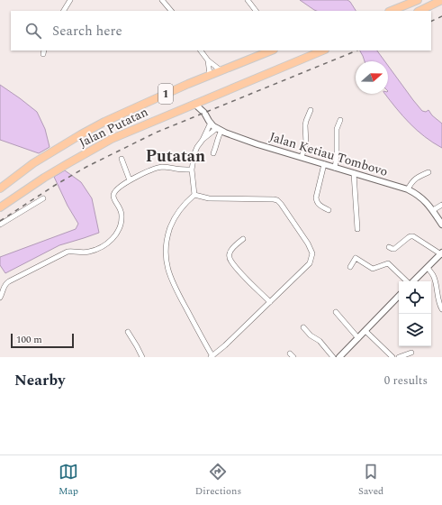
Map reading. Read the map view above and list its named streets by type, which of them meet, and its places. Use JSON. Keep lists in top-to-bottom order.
{
  "streets": {
    "highway": ["1", "Jalan Putatan"],
    "street": ["Jalan Ketiau Tombovo"]
  },
  "crossings": [
    ["Jalan Putatan", "Jalan Ketiau Tombovo"]
  ],
  "districts": ["Putatan"],
  "scale_bar": "100 m",
  "north": "right",
  "page": {
    "search": "Search here",
    "scale": "100 m",
    "heading": ["Nearby", "0 results"],
    "nav": ["Map", "Directions", "Saved"]
  }
}
